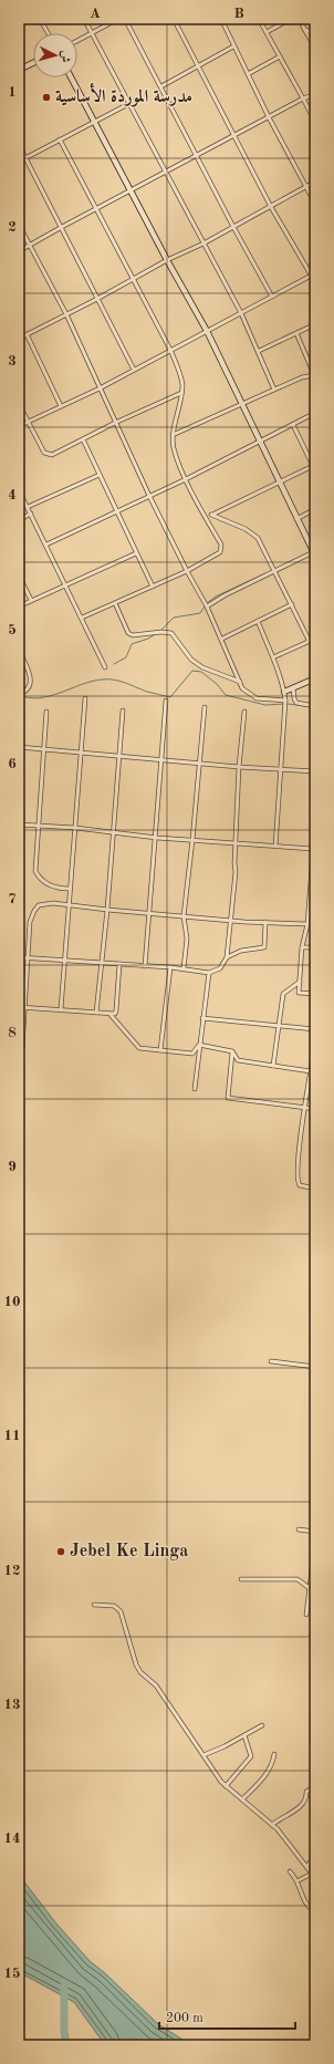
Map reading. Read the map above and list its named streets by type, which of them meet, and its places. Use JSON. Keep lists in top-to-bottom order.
{
  "places": ["مدرسة الموردة الأساسية", "Jebel Ke Linga"],
  "scale_bar": "200 m",
  "north": "right",
  "grid": {
    "columns": ["A", "B"],
    "rows": [
      "1",
      "2",
      "3",
      "4",
      "5",
      "6",
      "7",
      "8",
      "9",
      "10",
      "11",
      "12",
      "13",
      "14",
      "15"
    ]
  }
}
